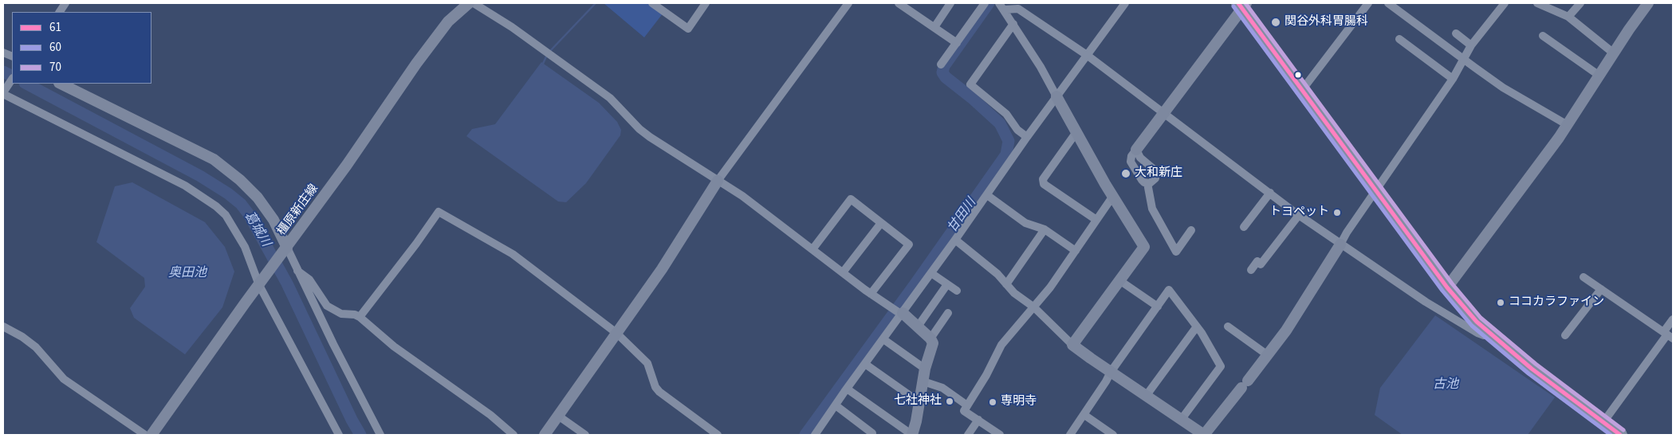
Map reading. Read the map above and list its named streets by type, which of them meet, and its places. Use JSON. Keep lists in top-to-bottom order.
{
  "streets": {
    "street": ["橿原新庄線"]
  },
  "water": [
    "甘田川",
    "葛城川",
    "奥田池",
    "古池"
  ],
  "places": [
    "関谷外科胃腸科",
    "大和新庄",
    "トヨペット",
    "ココカラファイン",
    "七社神社",
    "専明寺"
  ],
  "lines": ["transit line 61", "transit line 70", "transit line 60"],
  "legend": ["61", "60", "70"]
}
